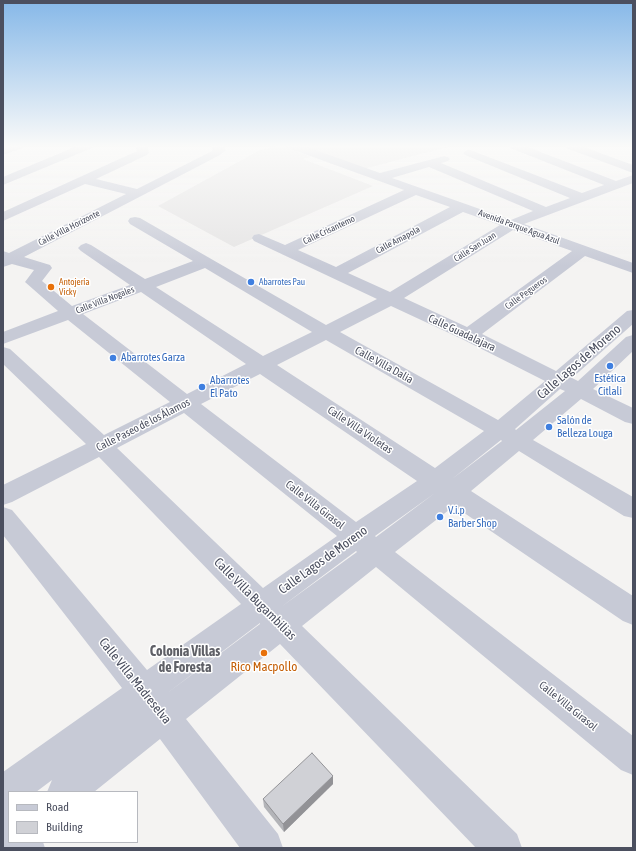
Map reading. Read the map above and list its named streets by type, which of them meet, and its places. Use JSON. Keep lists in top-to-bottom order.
{
  "streets": {
    "street": [
      "Avenida Parque Agua Azul",
      "Calle Villa Horizonte",
      "Calle Crisantemo",
      "Calle Amapola",
      "Calle San Juan",
      "Calle Pegueros",
      "Calle Villa Nogales",
      "Calle Guadalajara",
      "Calle Lagos de Moreno",
      "Calle Villa Dalia",
      "Calle Paseo de los Álamos",
      "Calle Villa Violetas",
      "Calle Villa Girasol",
      "Calle Villa Bugambilias",
      "Calle Villa Madreselva"
    ]
  },
  "crossings": [
    ["Avenida Parque Agua Azul", "Calle Crisantemo"],
    ["Avenida Parque Agua Azul", "Calle Amapola"],
    ["Avenida Parque Agua Azul", "Calle San Juan"],
    ["Avenida Parque Agua Azul", "Calle Pegueros"],
    ["Calle Villa Horizonte", "Calle Villa Girasol"],
    ["Calle Crisantemo", "Calle Guadalajara"],
    ["Calle Amapola", "Calle Guadalajara"],
    ["Calle San Juan", "Calle Guadalajara"],
    ["Calle San Juan", "Calle Paseo de los Álamos"],
    ["Calle Pegueros", "Calle Guadalajara"],
    ["Calle Villa Nogales", "Calle Villa Dalia"],
    ["Calle Villa Nogales", "Calle Villa Violetas"],
    ["Calle Villa Nogales", "Calle Villa Girasol"],
    ["Calle Guadalajara", "Calle Lagos de Moreno"],
    ["Calle Guadalajara", "Calle Paseo de los Álamos"],
    ["Calle Lagos de Moreno", "Calle Villa Dalia"],
    ["Calle Lagos de Moreno", "Calle Villa Violetas"],
    ["Calle Lagos de Moreno", "Calle Villa Girasol"],
    ["Calle Lagos de Moreno", "Calle Villa Bugambilias"],
    ["Calle Lagos de Moreno", "Calle Villa Madreselva"],
    ["Calle Villa Dalia", "Calle Paseo de los Álamos"],
    ["Calle Paseo de los Álamos", "Calle Villa Violetas"],
    ["Calle Paseo de los Álamos", "Calle Villa Girasol"],
    ["Calle Paseo de los Álamos", "Calle Villa Bugambilias"]
  ],
  "districts": ["Colonia Villas de Foresta"],
  "places": [
    "Abarrotes Pau",
    "Antojería Vicky",
    "Abarrotes Garza",
    "Estética Citlali",
    "Abarrotes El Pato",
    "Salón de Belleza Louga",
    "V.i.p Barber Shop",
    "Rico Macpollo"
  ],
  "legend": ["Road", "Building"]
}
